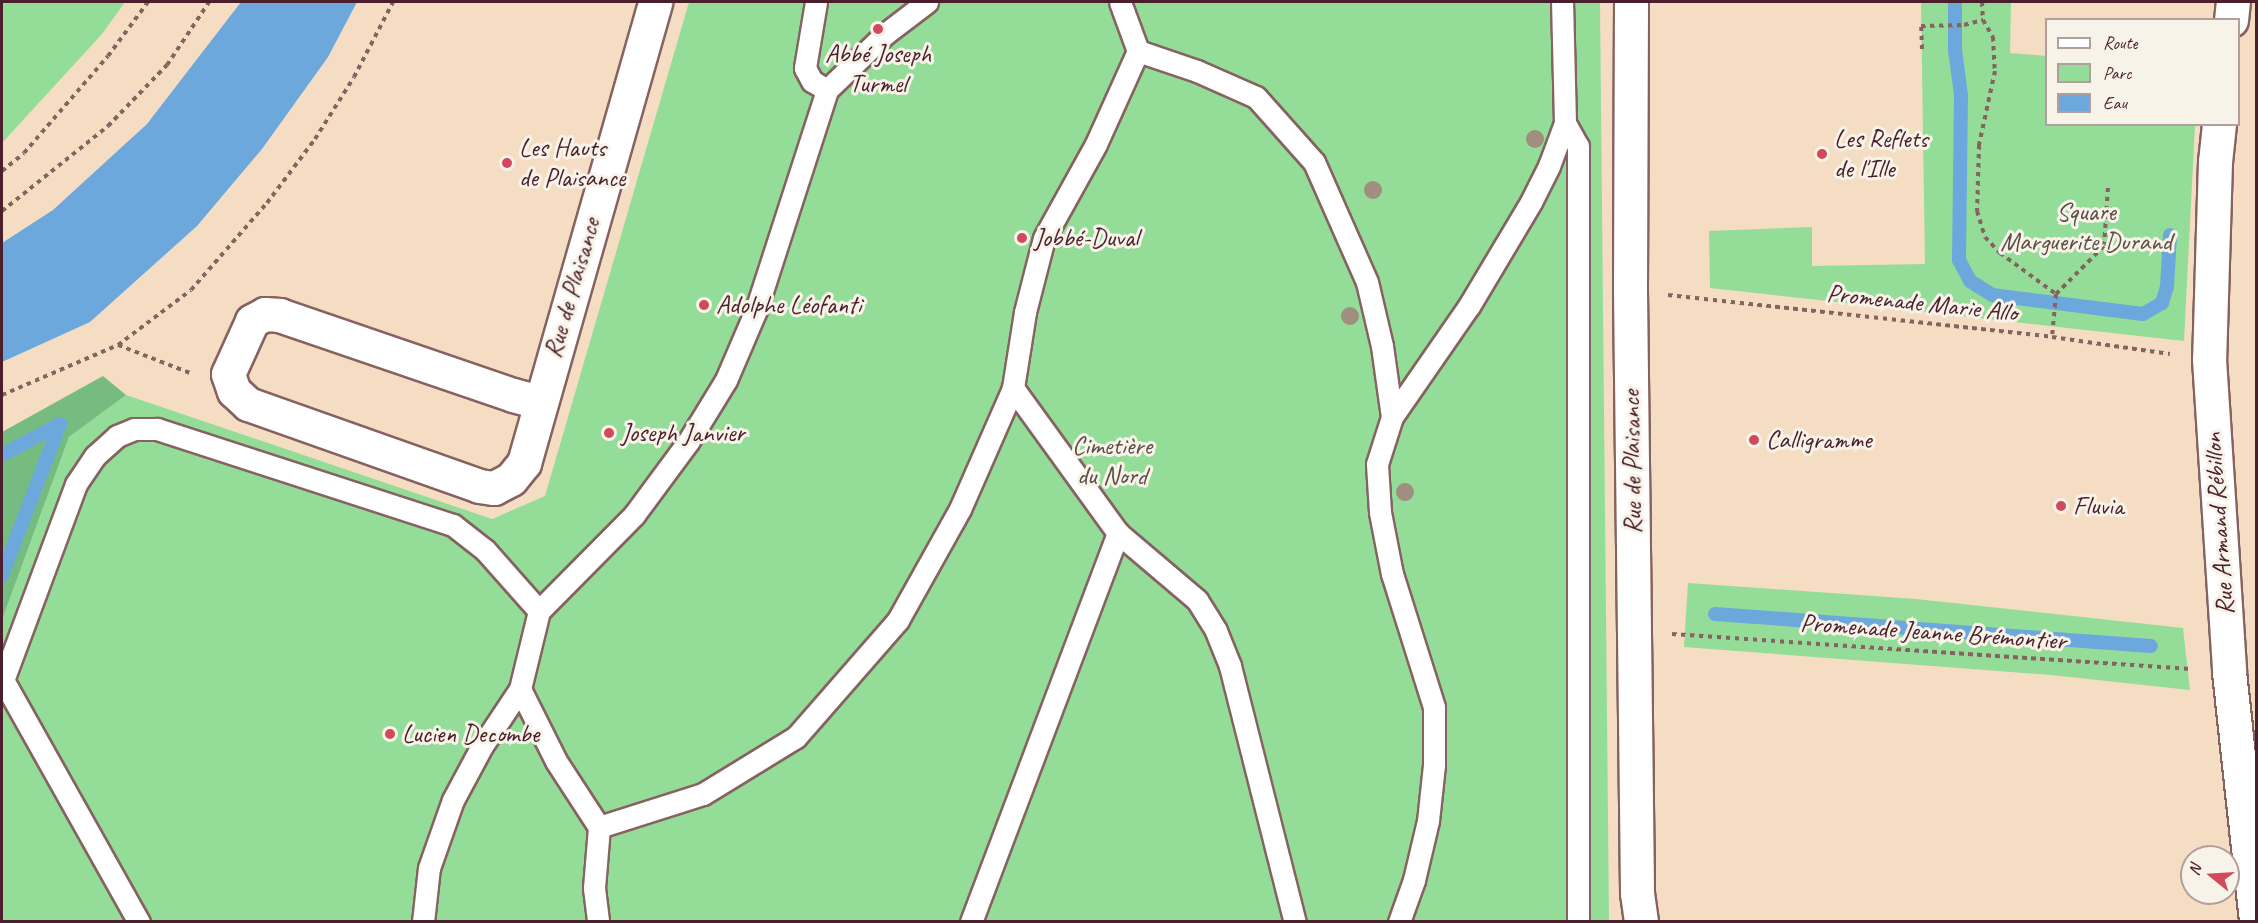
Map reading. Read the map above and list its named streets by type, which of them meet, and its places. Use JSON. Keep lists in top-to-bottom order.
{
  "streets": {
    "street": ["Rue de Plaisance", "Rue Armand Rébillon"],
    "path": ["Promenade Marie Allo", "Promenade Jeanne Brémontier"]
  },
  "crossings": [
    ["Rue de Plaisance", "Promenade Marie Allo"],
    ["Rue de Plaisance", "Promenade Jeanne Brémontier"],
    ["Promenade Marie Allo", "Rue Armand Rébillon"],
    ["Rue Armand Rébillon", "Promenade Jeanne Brémontier"]
  ],
  "parks": ["Square Marguerite Durand", "Cimetière du Nord"],
  "places": [
    "Abbé Joseph Turmel",
    "Les Reflets de l'Ille",
    "Les Hauts de Plaisance",
    "Jobbé-Duval",
    "Adolphe Léofanti",
    "Joseph Janvier",
    "Calligramme",
    "Fluvia",
    "Lucien Decombe"
  ],
  "legend": ["Route", "Parc", "Eau"],
  "north": "left"
}
